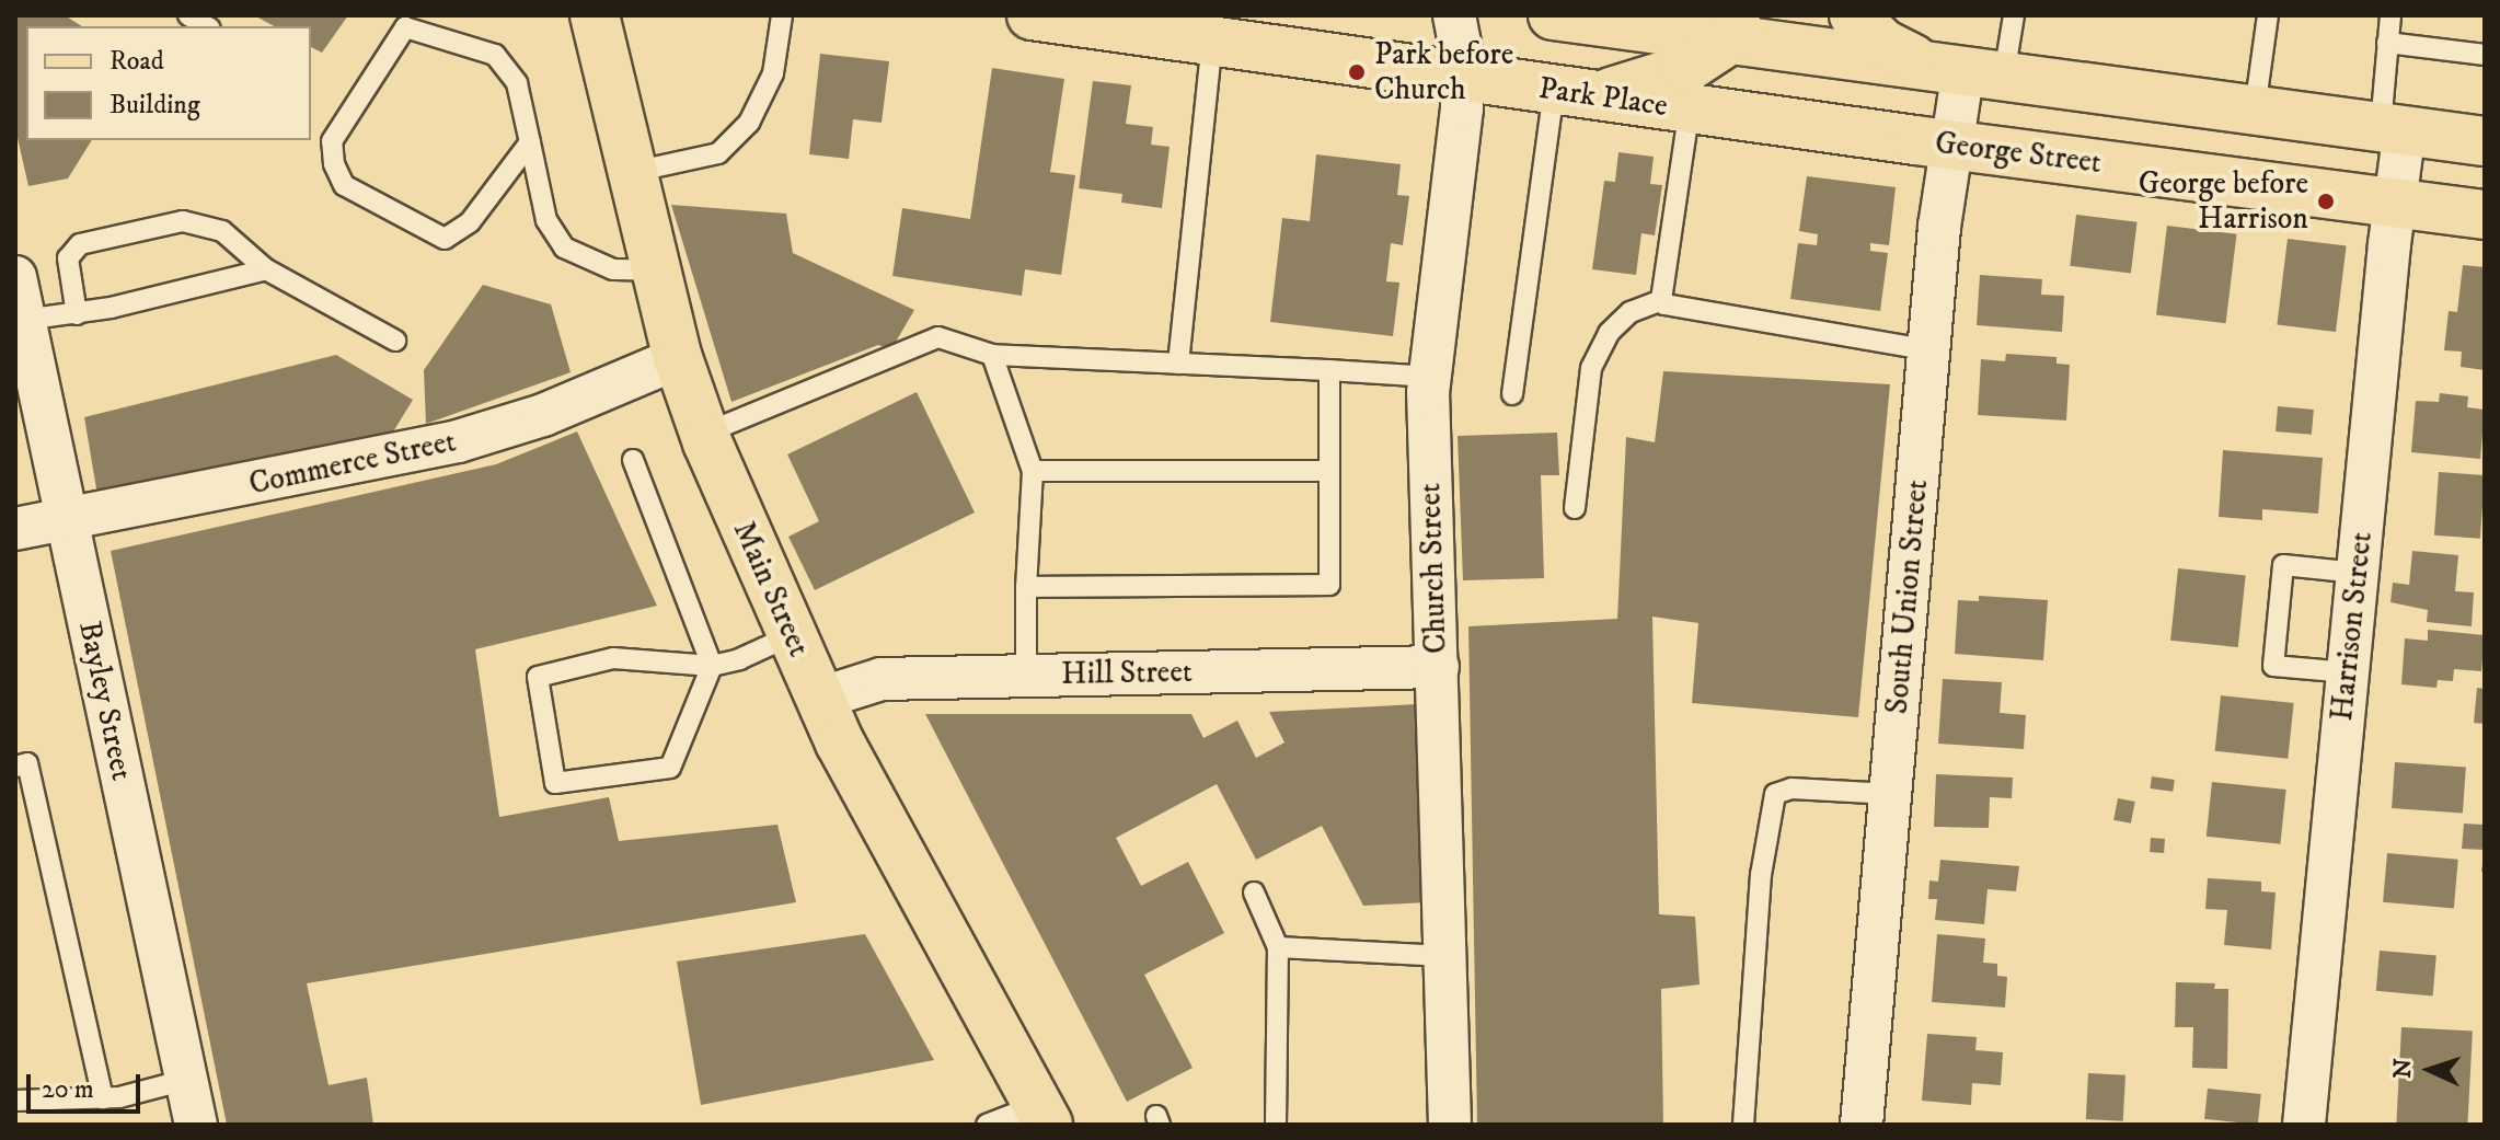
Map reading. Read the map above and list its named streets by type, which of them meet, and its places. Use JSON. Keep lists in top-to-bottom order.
{
  "streets": {
    "main road": ["Park Place", "George Street", "Main Street"],
    "street": [
      "Commerce Street",
      "Church Street",
      "South Union Street",
      "Harrison Street",
      "Hill Street",
      "Bayley Street"
    ]
  },
  "crossings": [
    ["Park Place", "George Street"],
    ["Park Place", "Church Street"],
    ["Park Place", "South Union Street"],
    ["George Street", "South Union Street"],
    ["George Street", "Harrison Street"],
    ["Commerce Street", "Main Street"],
    ["Commerce Street", "Bayley Street"],
    ["Church Street", "Hill Street"],
    ["Main Street", "Hill Street"]
  ],
  "places": ["Park before Church", "George before Harrison"],
  "legend": ["Road", "Building"],
  "scale_bar": "20 m",
  "north": "left"
}
